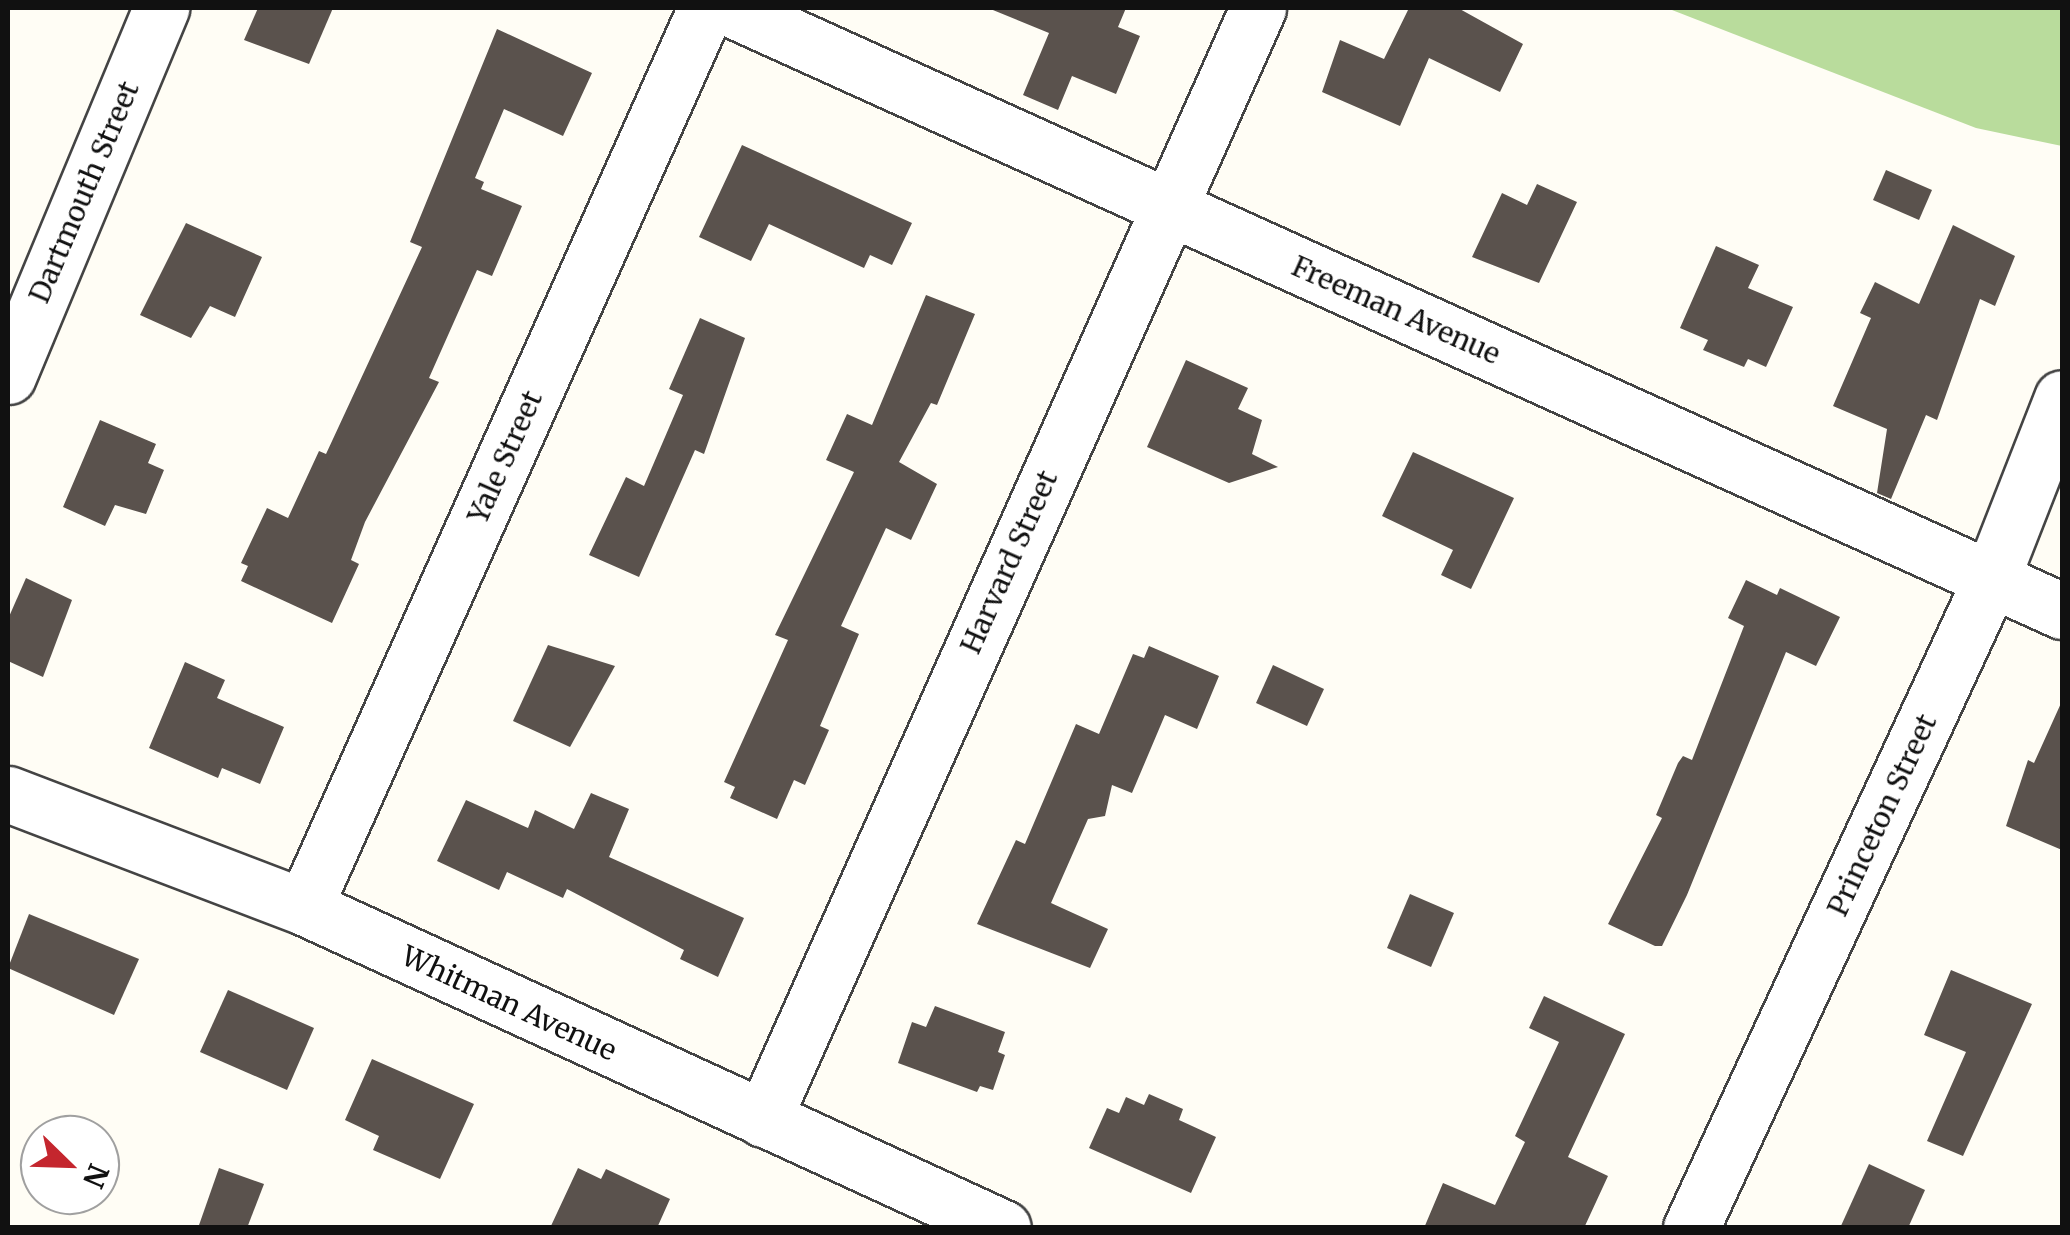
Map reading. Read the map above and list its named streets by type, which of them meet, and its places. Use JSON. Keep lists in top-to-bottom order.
{
  "streets": {
    "street": [
      "Dartmouth Street",
      "Freeman Avenue",
      "Yale Street",
      "Harvard Street",
      "Princeton Street",
      "Whitman Avenue"
    ]
  },
  "crossings": [
    ["Freeman Avenue", "Harvard Street"],
    ["Freeman Avenue", "Princeton Street"],
    ["Yale Street", "Whitman Avenue"],
    ["Harvard Street", "Whitman Avenue"]
  ],
  "north": "bottom right"
}
